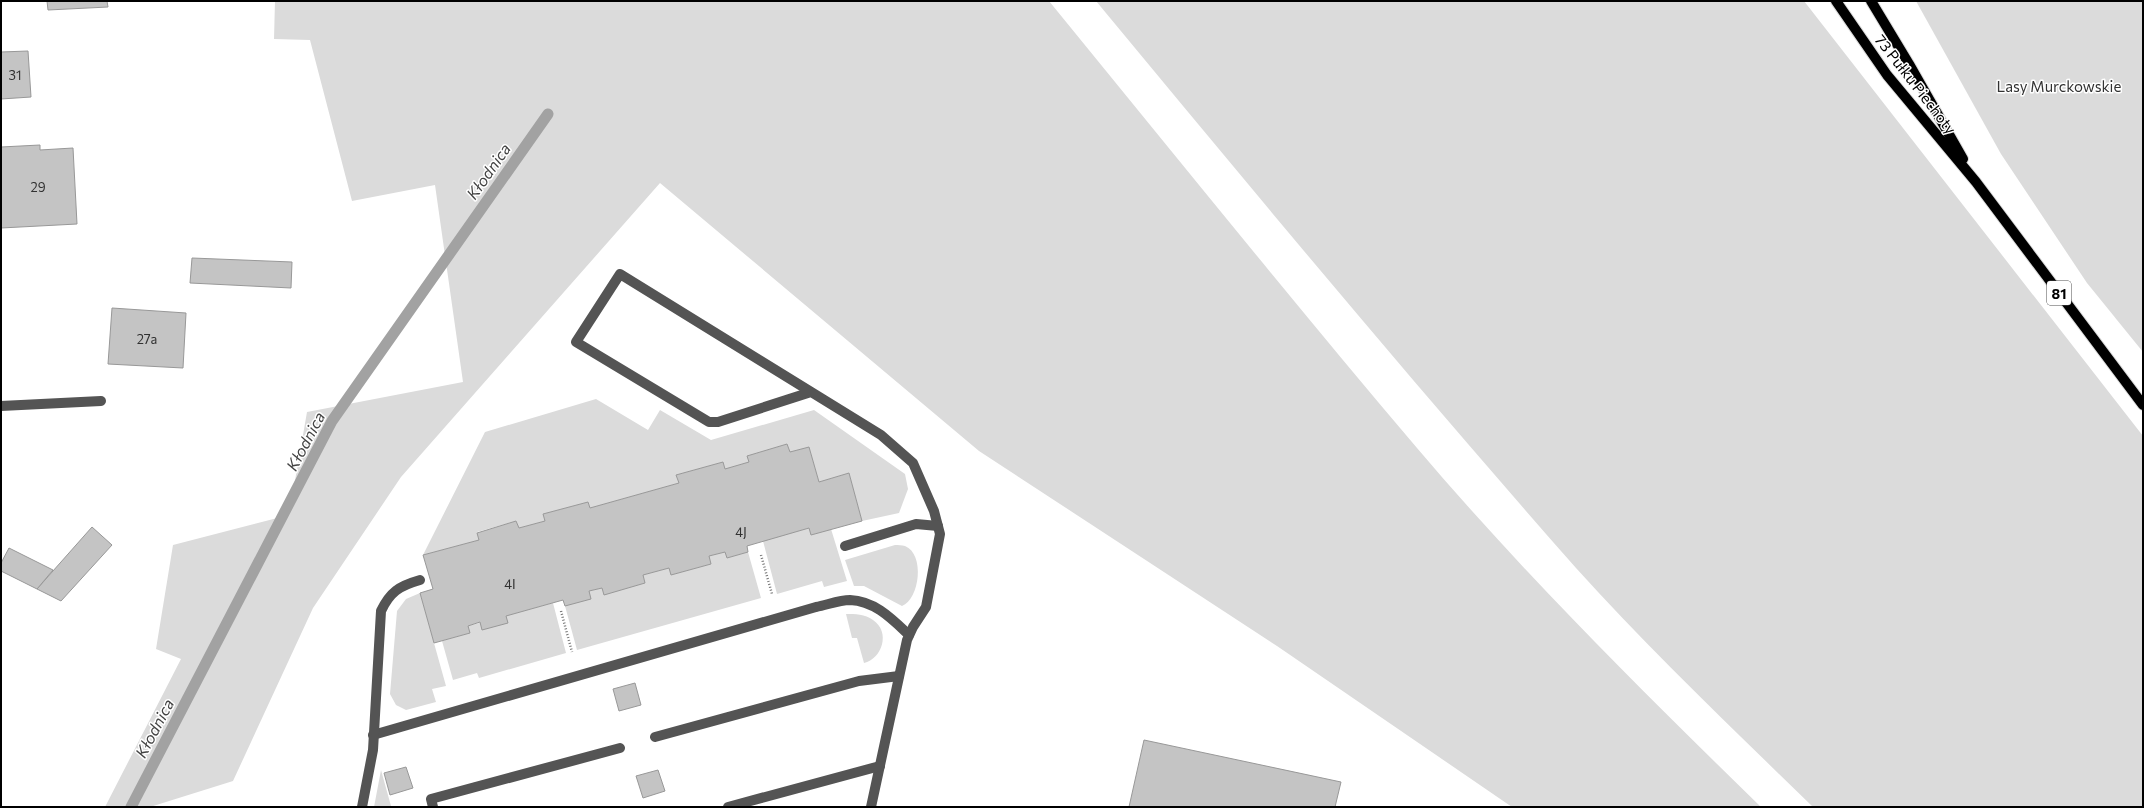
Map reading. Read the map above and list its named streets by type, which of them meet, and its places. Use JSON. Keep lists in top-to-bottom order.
{
  "streets": {
    "main road": ["73 Pułku Piechoty", "81"]
  },
  "water": ["Kłodnica"],
  "parks": ["Lasy Murckowskie"],
  "house_numbers": [
    "31",
    "29",
    "27a",
    "4J",
    "4I"
  ]
}
